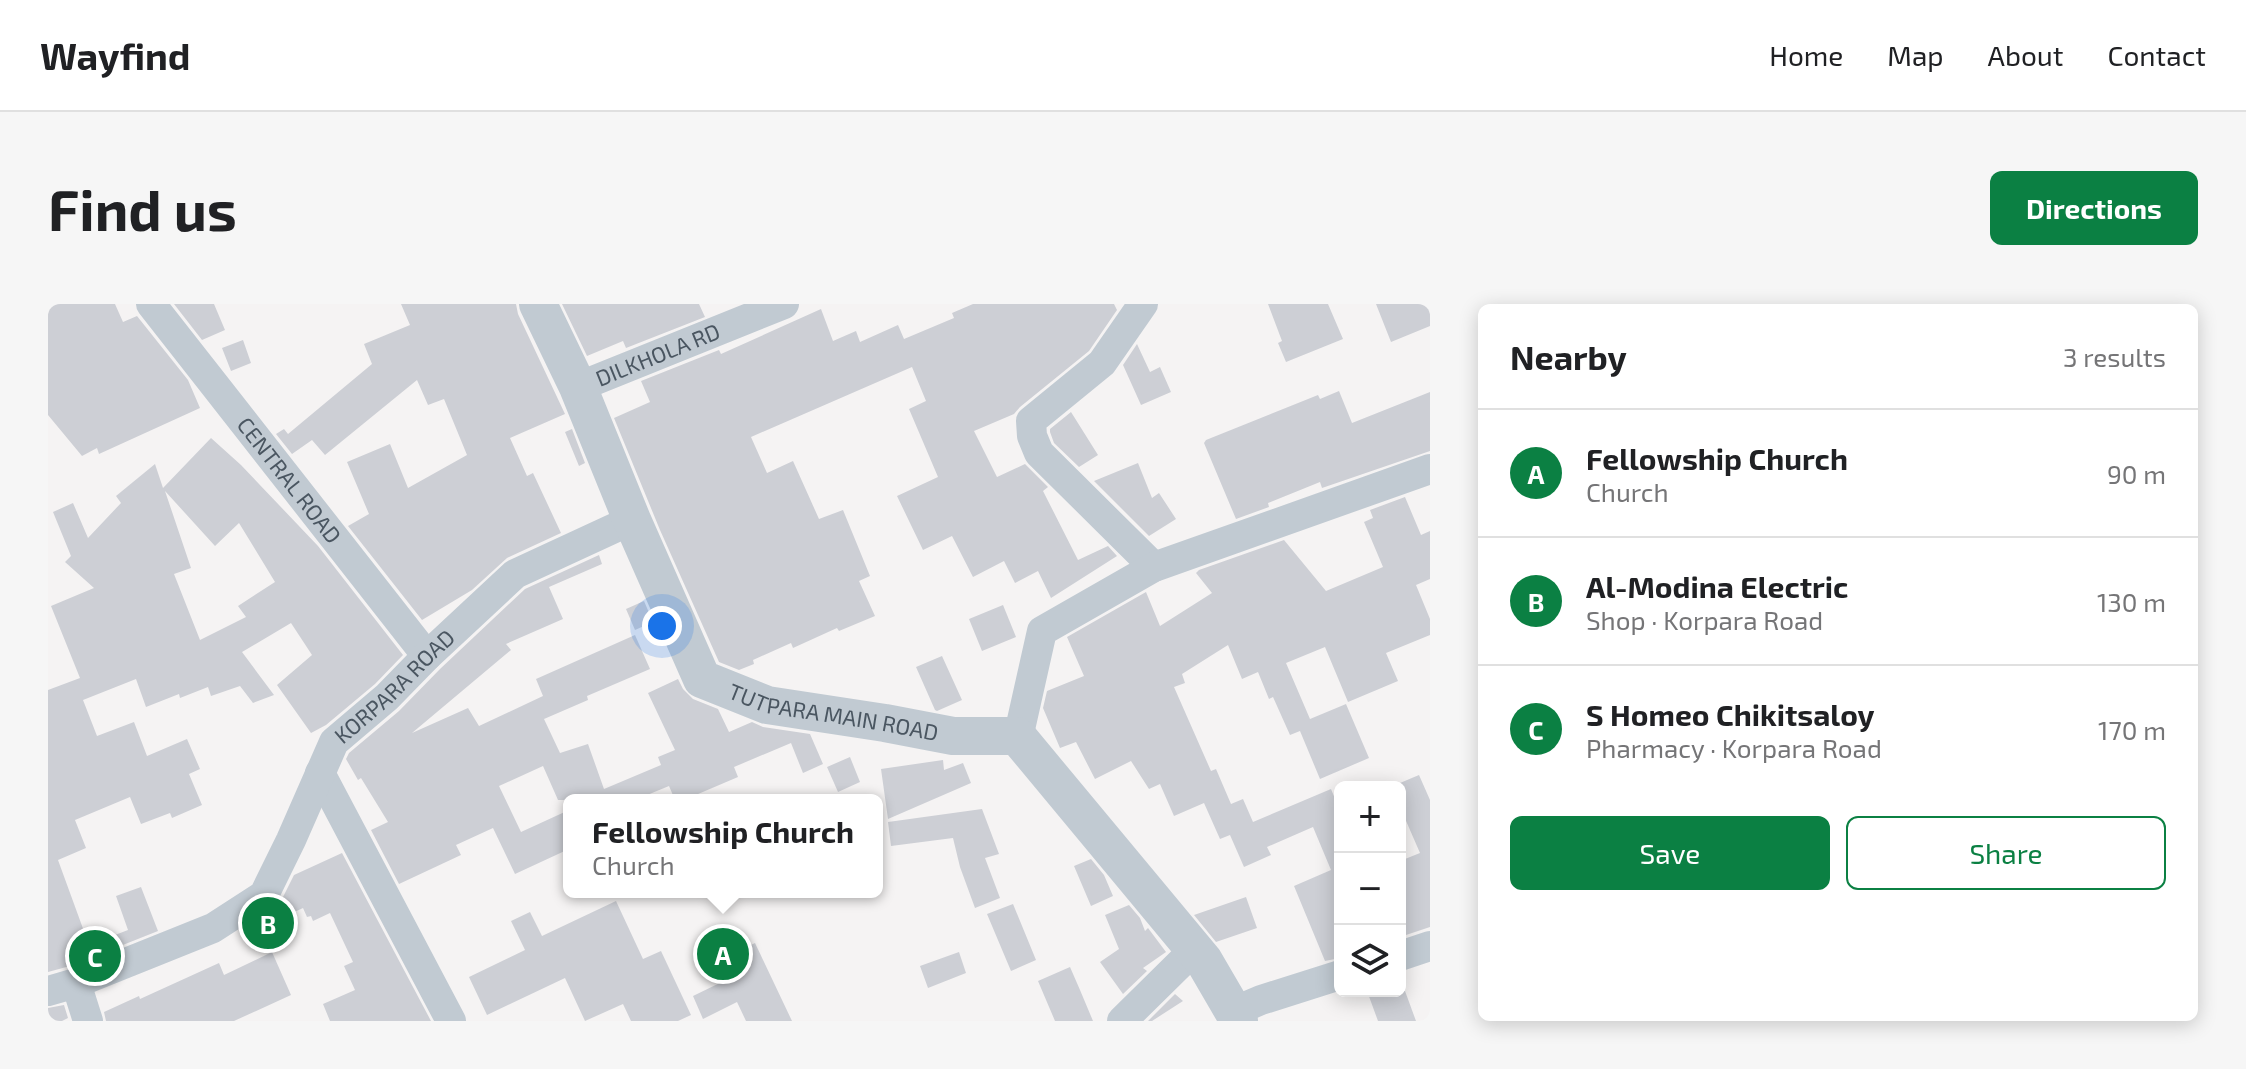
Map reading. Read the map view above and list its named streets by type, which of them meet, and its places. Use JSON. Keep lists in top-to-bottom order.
{
  "streets": {
    "street": [
      "DILKHOLA RD",
      "CENTRAL ROAD",
      "KORPARA ROAD",
      "TUTPARA MAIN ROAD"
    ]
  },
  "crossings": [
    ["DILKHOLA RD", "TUTPARA MAIN ROAD"],
    ["CENTRAL ROAD", "KORPARA ROAD"],
    ["KORPARA ROAD", "TUTPARA MAIN ROAD"]
  ],
  "page": {
    "header": "Wayfind",
    "nav": [
      "Home",
      "Map",
      "About",
      "Contact"
    ],
    "buttons": [
      "Directions",
      ["Save", "Share"]
    ],
    "title": "Find us",
    "heading": ["Nearby", "3 results"],
    "list": [
      {
        "mark": "A",
        "name": "Fellowship Church",
        "note": "Church",
        "value": "90 m"
      },
      {
        "mark": "B",
        "name": "Al-Modina Electric",
        "note": "Shop · Korpara Road",
        "value": "130 m"
      },
      {
        "mark": "C",
        "name": "S Homeo Chikitsaloy",
        "note": "Pharmacy · Korpara Road",
        "value": "170 m"
      }
    ],
    "map_buttons": ["+", "−"],
    "popup": ["Fellowship Church", "Church"],
    "pins": ["B", "A", "C"]
  }
}
